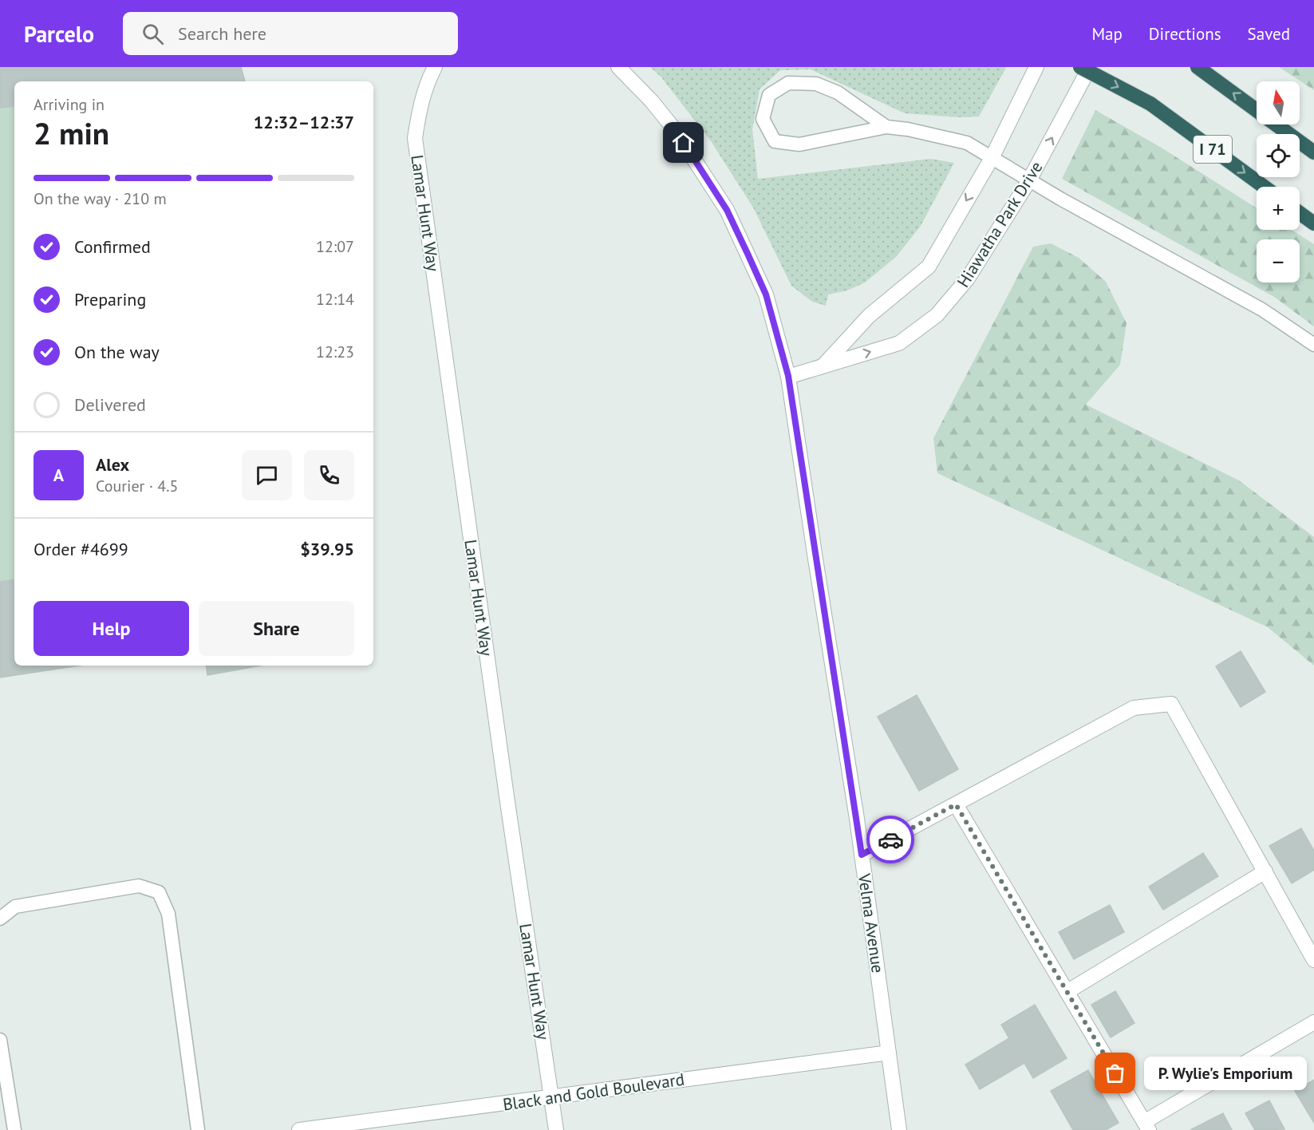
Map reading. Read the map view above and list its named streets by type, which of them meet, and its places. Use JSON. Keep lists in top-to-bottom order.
{
  "streets": {
    "highway": ["I 71"],
    "street": [
      "Lamar Hunt Way",
      "Hiawatha Park Drive",
      "Velma Avenue",
      "Black and Gold Boulevard"
    ]
  },
  "crossings": [
    ["Lamar Hunt Way", "Black and Gold Boulevard"],
    ["Hiawatha Park Drive", "Velma Avenue"],
    ["Velma Avenue", "Black and Gold Boulevard"]
  ],
  "places": ["P. Wylie's Emporium"],
  "north": "top",
  "page": {
    "header": "Parcelo",
    "search": "Search here",
    "nav": ["Map", "Directions", "Saved"],
    "map_buttons": ["+", "−"],
    "heading": ["2 min", "Arriving in", "12:32–12:37"],
    "panel": [
      "Alex",
      "Courier · 4.5",
      "Order #4699",
      "$39.95"
    ],
    "bar": "On the way · 210 m",
    "list": [
      ["Confirmed", "12:07"],
      ["Preparing", "12:14"],
      ["On the way", "12:23"],
      "Delivered"
    ],
    "round": "A",
    "buttons": ["Help", "Share"],
    "bubble": "P. Wylie's Emporium"
  }
}
